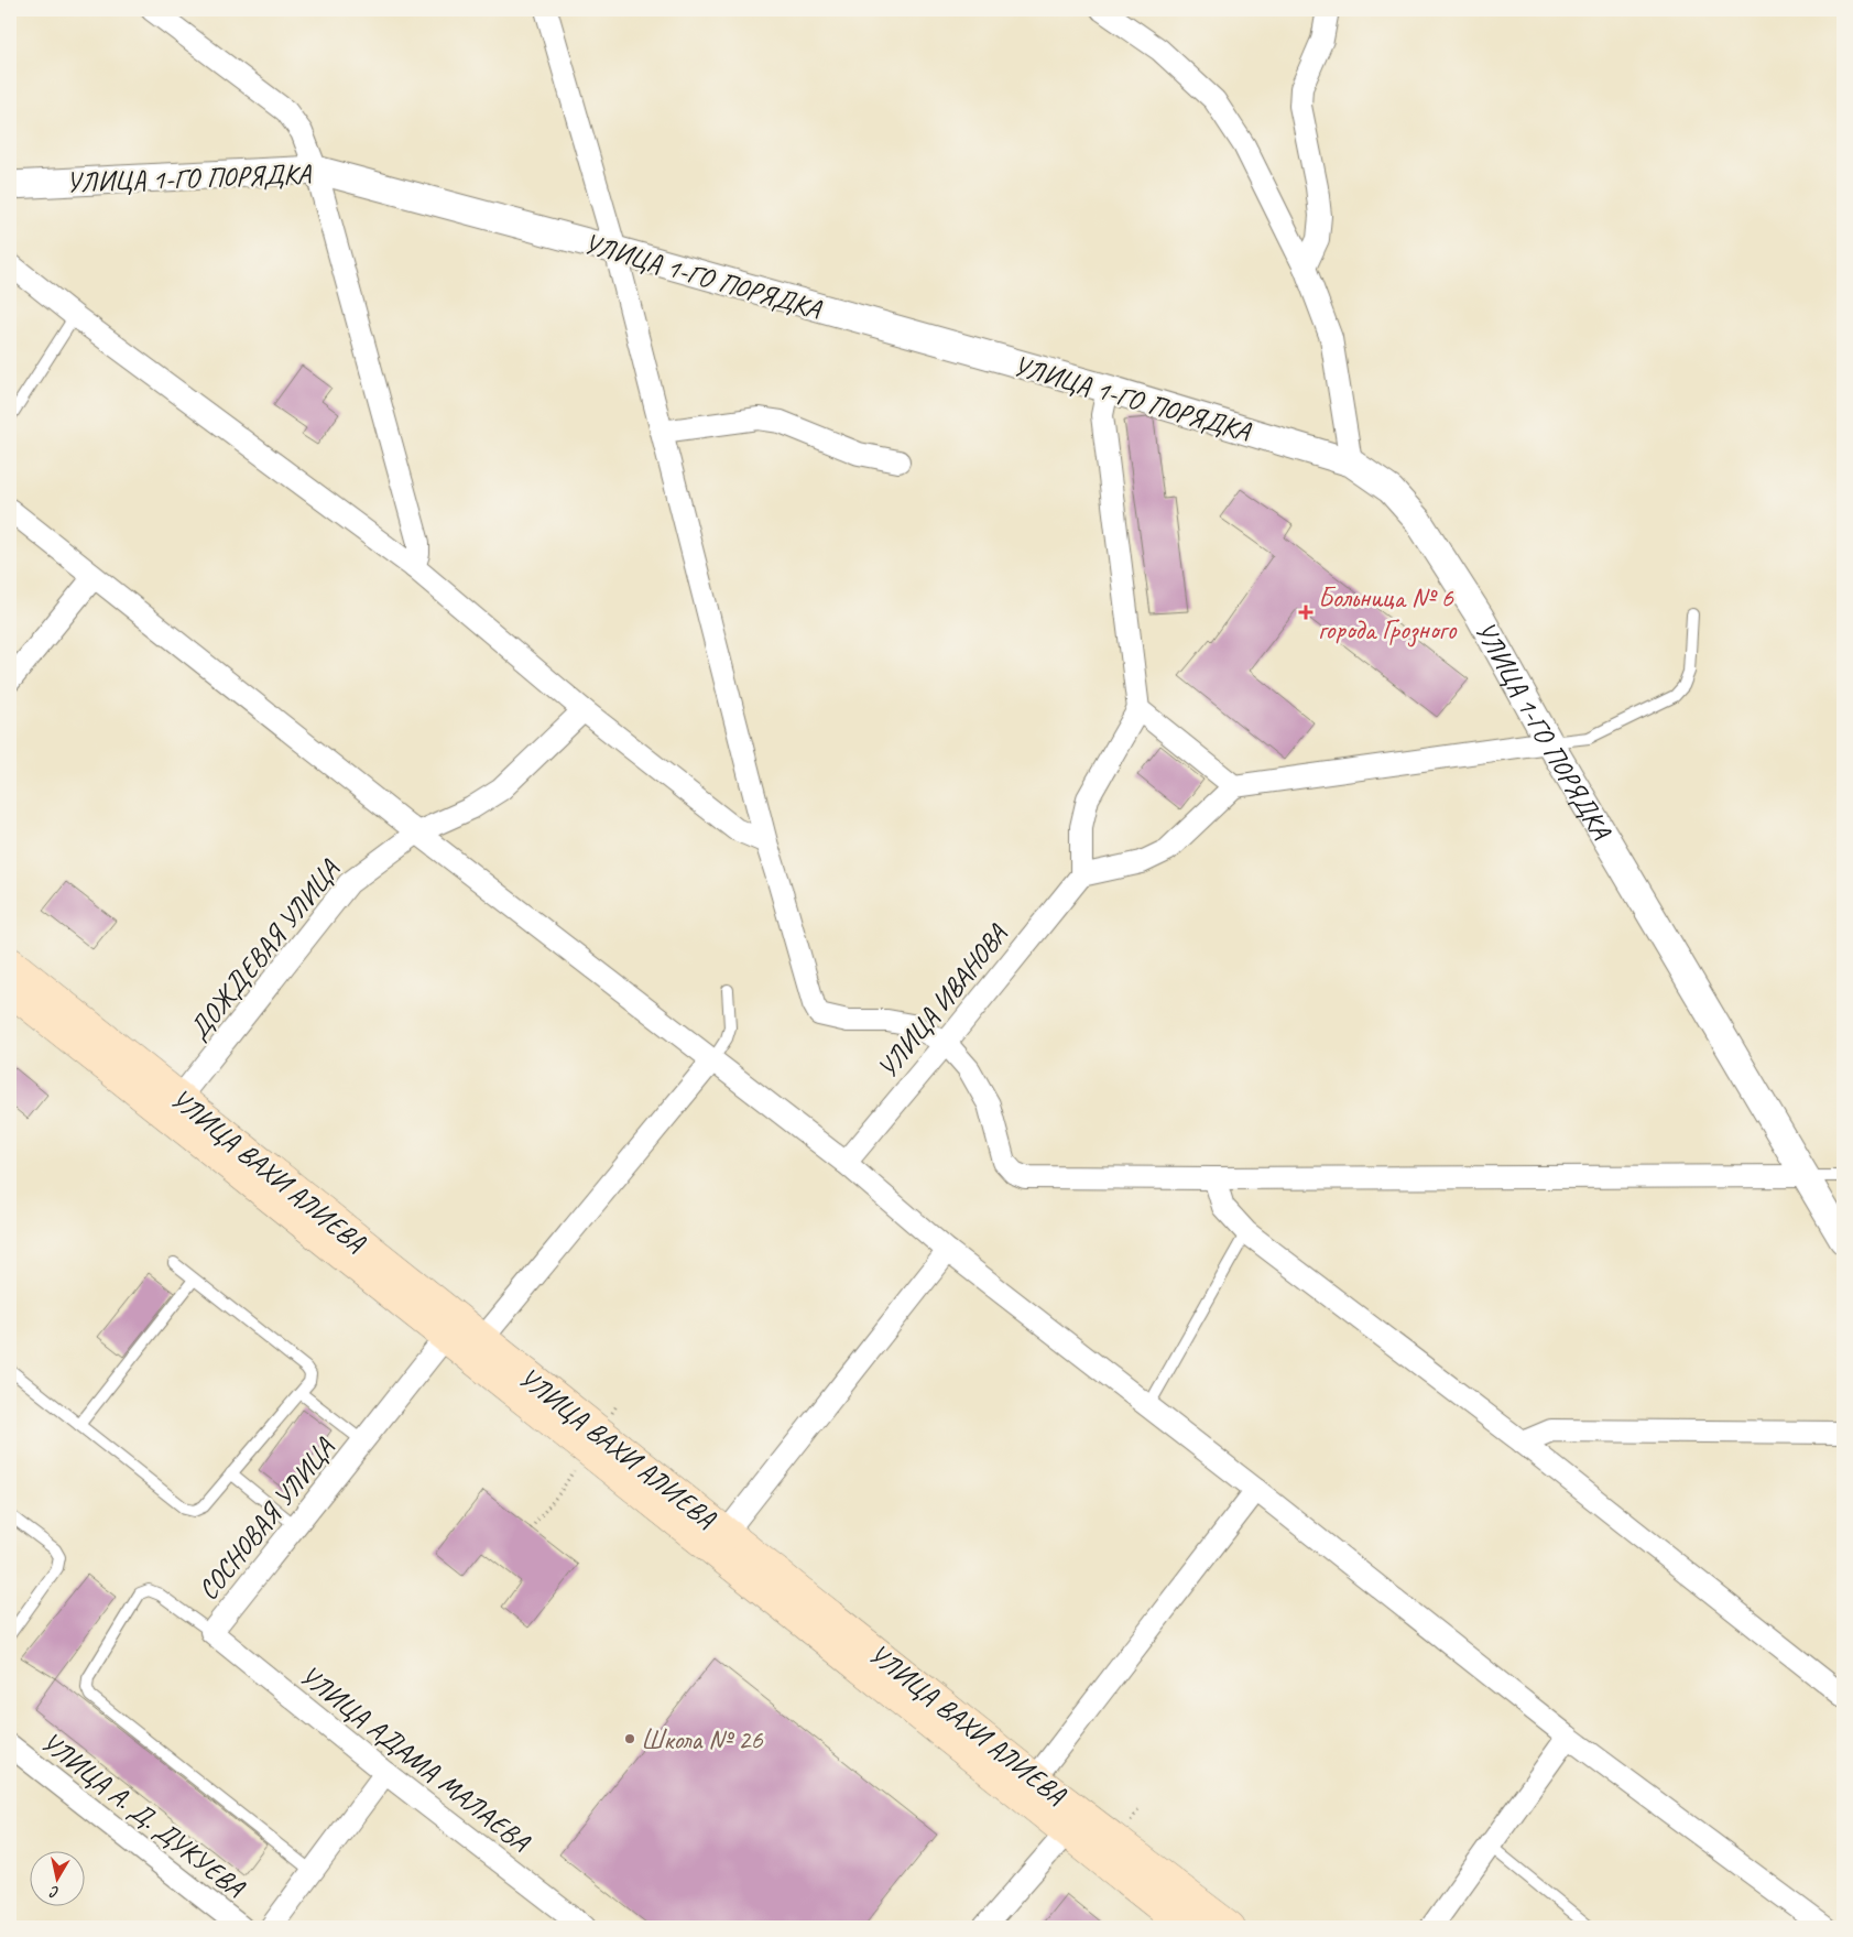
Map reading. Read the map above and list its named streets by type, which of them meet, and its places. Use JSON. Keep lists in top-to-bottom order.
{
  "streets": {
    "main road": ["УЛИЦА ВАХИ АЛИЕВА"],
    "street": [
      "УЛИЦА 1-ГО ПОРЯДКА",
      "ДОЖДЕВАЯ УЛИЦА",
      "УЛИЦА ИВАНОВА",
      "СОСНОВАЯ УЛИЦА",
      "УЛИЦА АДАМА МАЛАЕВА",
      "УЛИЦА А. Д. ДУКУЕВА"
    ]
  },
  "crossings": [
    ["ДОЖДЕВАЯ УЛИЦА", "УЛИЦА ВАХИ АЛИЕВА"],
    ["УЛИЦА ВАХИ АЛИЕВА", "СОСНОВАЯ УЛИЦА"],
    ["СОСНОВАЯ УЛИЦА", "УЛИЦА АДАМА МАЛАЕВА"]
  ],
  "places": {
    "health": ["Больница № 6 города Грозного"],
    "other": ["Школа № 26"]
  },
  "north": "bottom"
}
